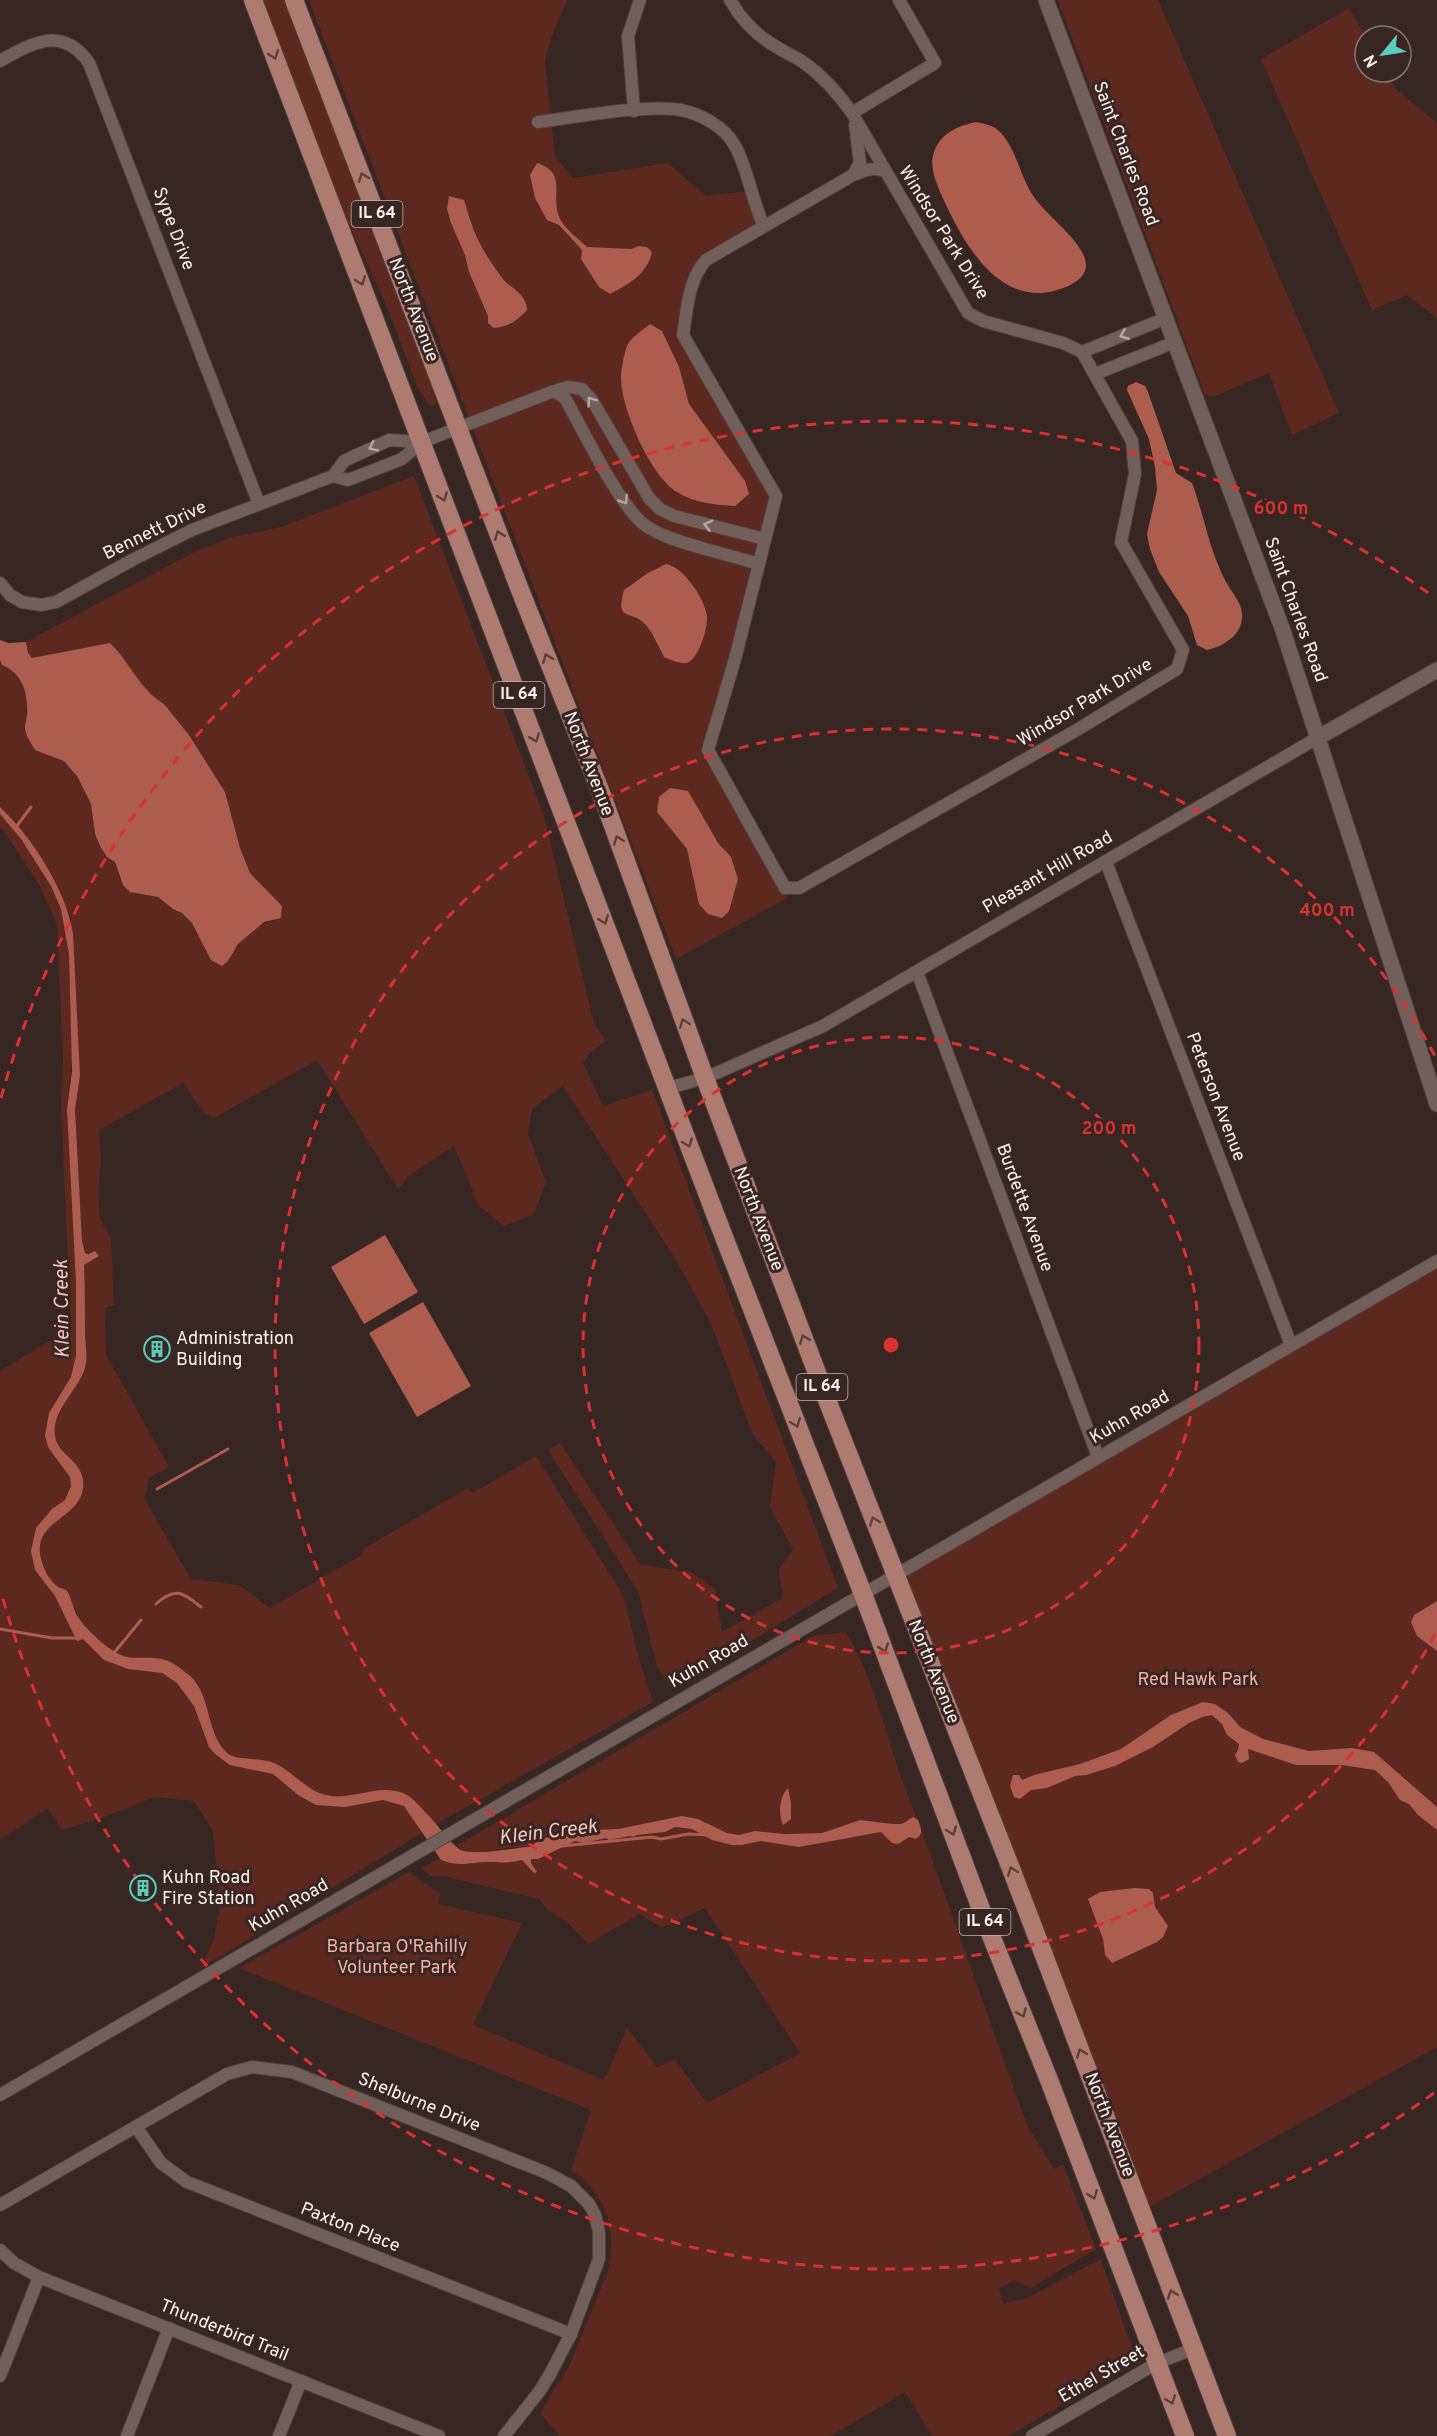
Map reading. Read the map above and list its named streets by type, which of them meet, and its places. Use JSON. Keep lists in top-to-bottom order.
{
  "streets": {
    "main road": ["IL 64", "North Avenue"],
    "street": [
      "Saint Charles Road",
      "Sype Drive",
      "Windsor Park Drive",
      "Bennett Drive",
      "Pleasant Hill Road",
      "Peterson Avenue",
      "Burdette Avenue",
      "Kuhn Road",
      "Shelburne Drive",
      "Paxton Place",
      "Thunderbird Trail",
      "Ethel Street"
    ]
  },
  "crossings": [
    ["Saint Charles Road", "Pleasant Hill Road"],
    ["Sype Drive", "Bennett Drive"],
    ["North Avenue", "Bennett Drive"],
    ["North Avenue", "Pleasant Hill Road"],
    ["North Avenue", "Kuhn Road"],
    ["North Avenue", "Ethel Street"],
    ["Pleasant Hill Road", "Peterson Avenue"],
    ["Pleasant Hill Road", "Burdette Avenue"],
    ["Peterson Avenue", "Kuhn Road"],
    ["Burdette Avenue", "Kuhn Road"],
    ["Shelburne Drive", "Paxton Place"]
  ],
  "water": ["Klein Creek"],
  "parks": ["Red Hawk Park", "Barbara O'Rahilly Volunteer Park"],
  "places": {
    "building": ["Administration Building", "Kuhn Road Fire Station"]
  },
  "north": "bottom left",
  "rings": ["600 m", "400 m", "200 m"]
}
